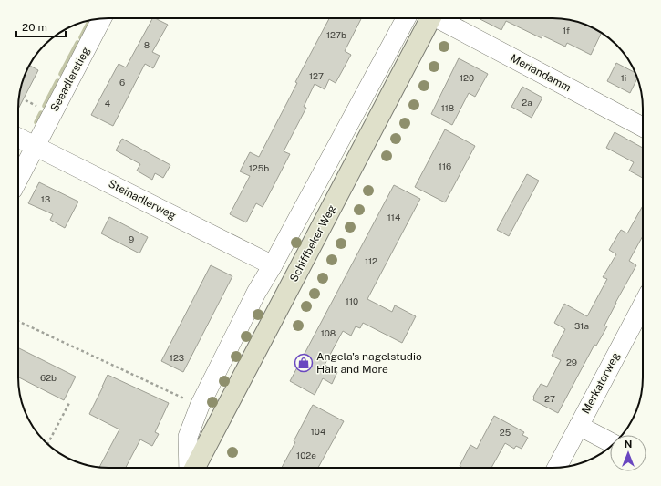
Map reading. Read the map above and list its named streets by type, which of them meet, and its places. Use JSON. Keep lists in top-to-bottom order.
{
  "streets": {
    "main road": ["Schiffbeker Weg"],
    "street": [
      "Meriandamm",
      "Seeadlerstieg",
      "Steinadlerweg",
      "Merkatorweg"
    ]
  },
  "crossings": [
    ["Seeadlerstieg", "Steinadlerweg"]
  ],
  "places": {
    "shop": ["Angela's nagelstudio Hair and More"]
  },
  "house_numbers": [
    "1f",
    "127b",
    "8",
    "127",
    "120",
    "1i",
    "6",
    "2a",
    "4",
    "118",
    "116",
    "125b",
    "13",
    "114",
    "9",
    "112",
    "110",
    "31a",
    "108",
    "123",
    "29",
    "62b",
    "27",
    "104",
    "25",
    "102e"
  ],
  "scale_bar": "20 m",
  "north": "top"
}
